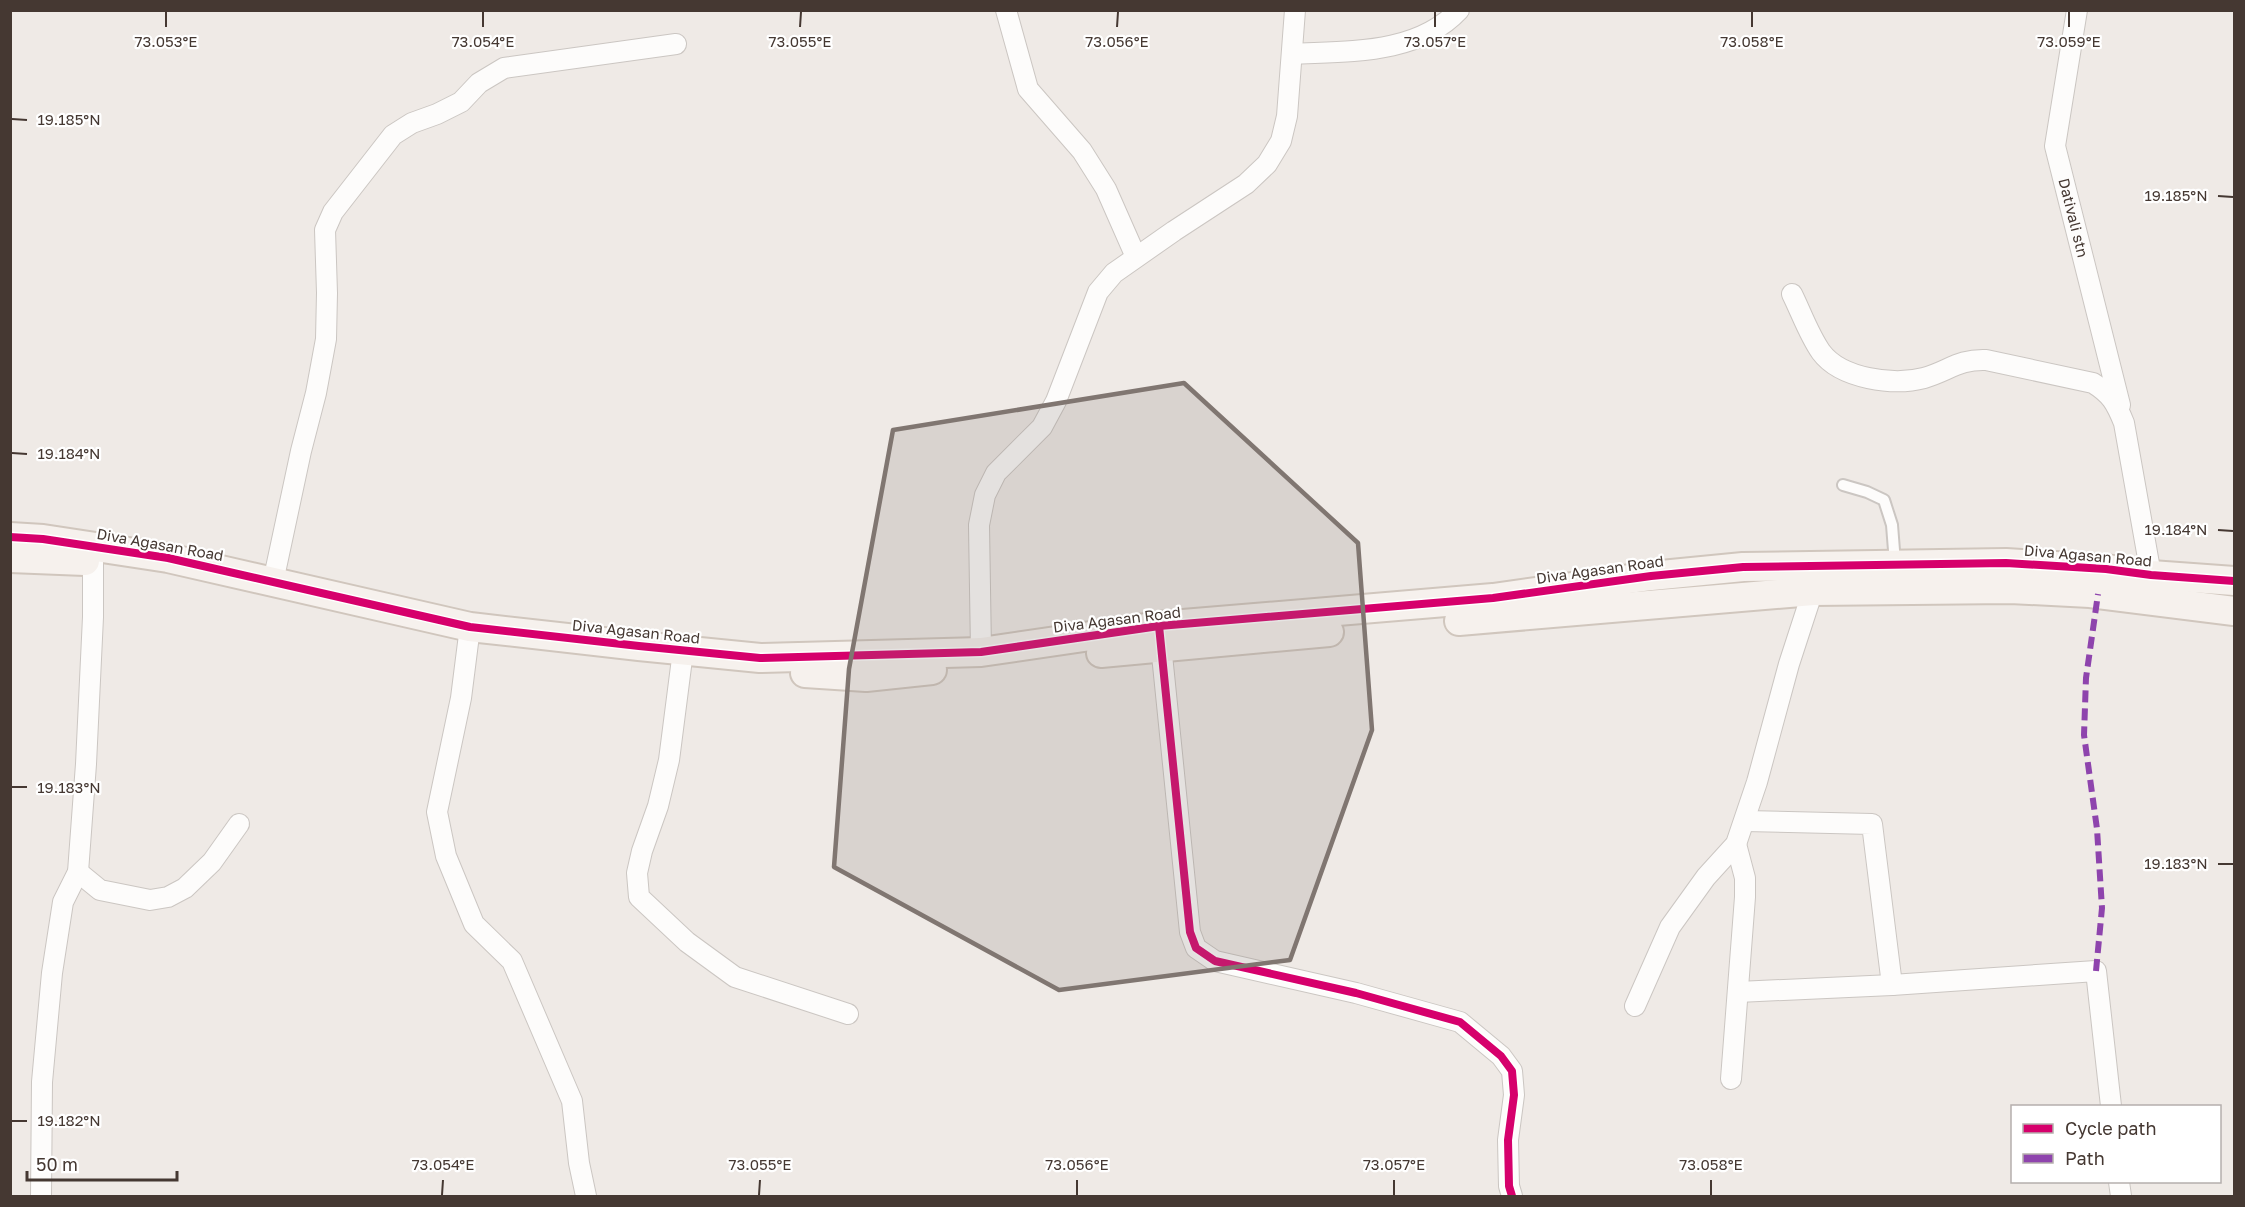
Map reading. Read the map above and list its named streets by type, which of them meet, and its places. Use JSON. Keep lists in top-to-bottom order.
{
  "streets": {
    "street": ["Dativali stn", "Diva Agasan Road"]
  },
  "legend": ["Cycle path", "Path"],
  "scale_bar": "50 m",
  "coordinates": [
    "73.053°E",
    "73.054°E",
    "73.055°E",
    "73.056°E",
    "73.057°E",
    "73.058°E",
    "73.059°E",
    "19.185°N",
    "19.184°N",
    "19.183°N",
    "19.182°N"
  ]
}
